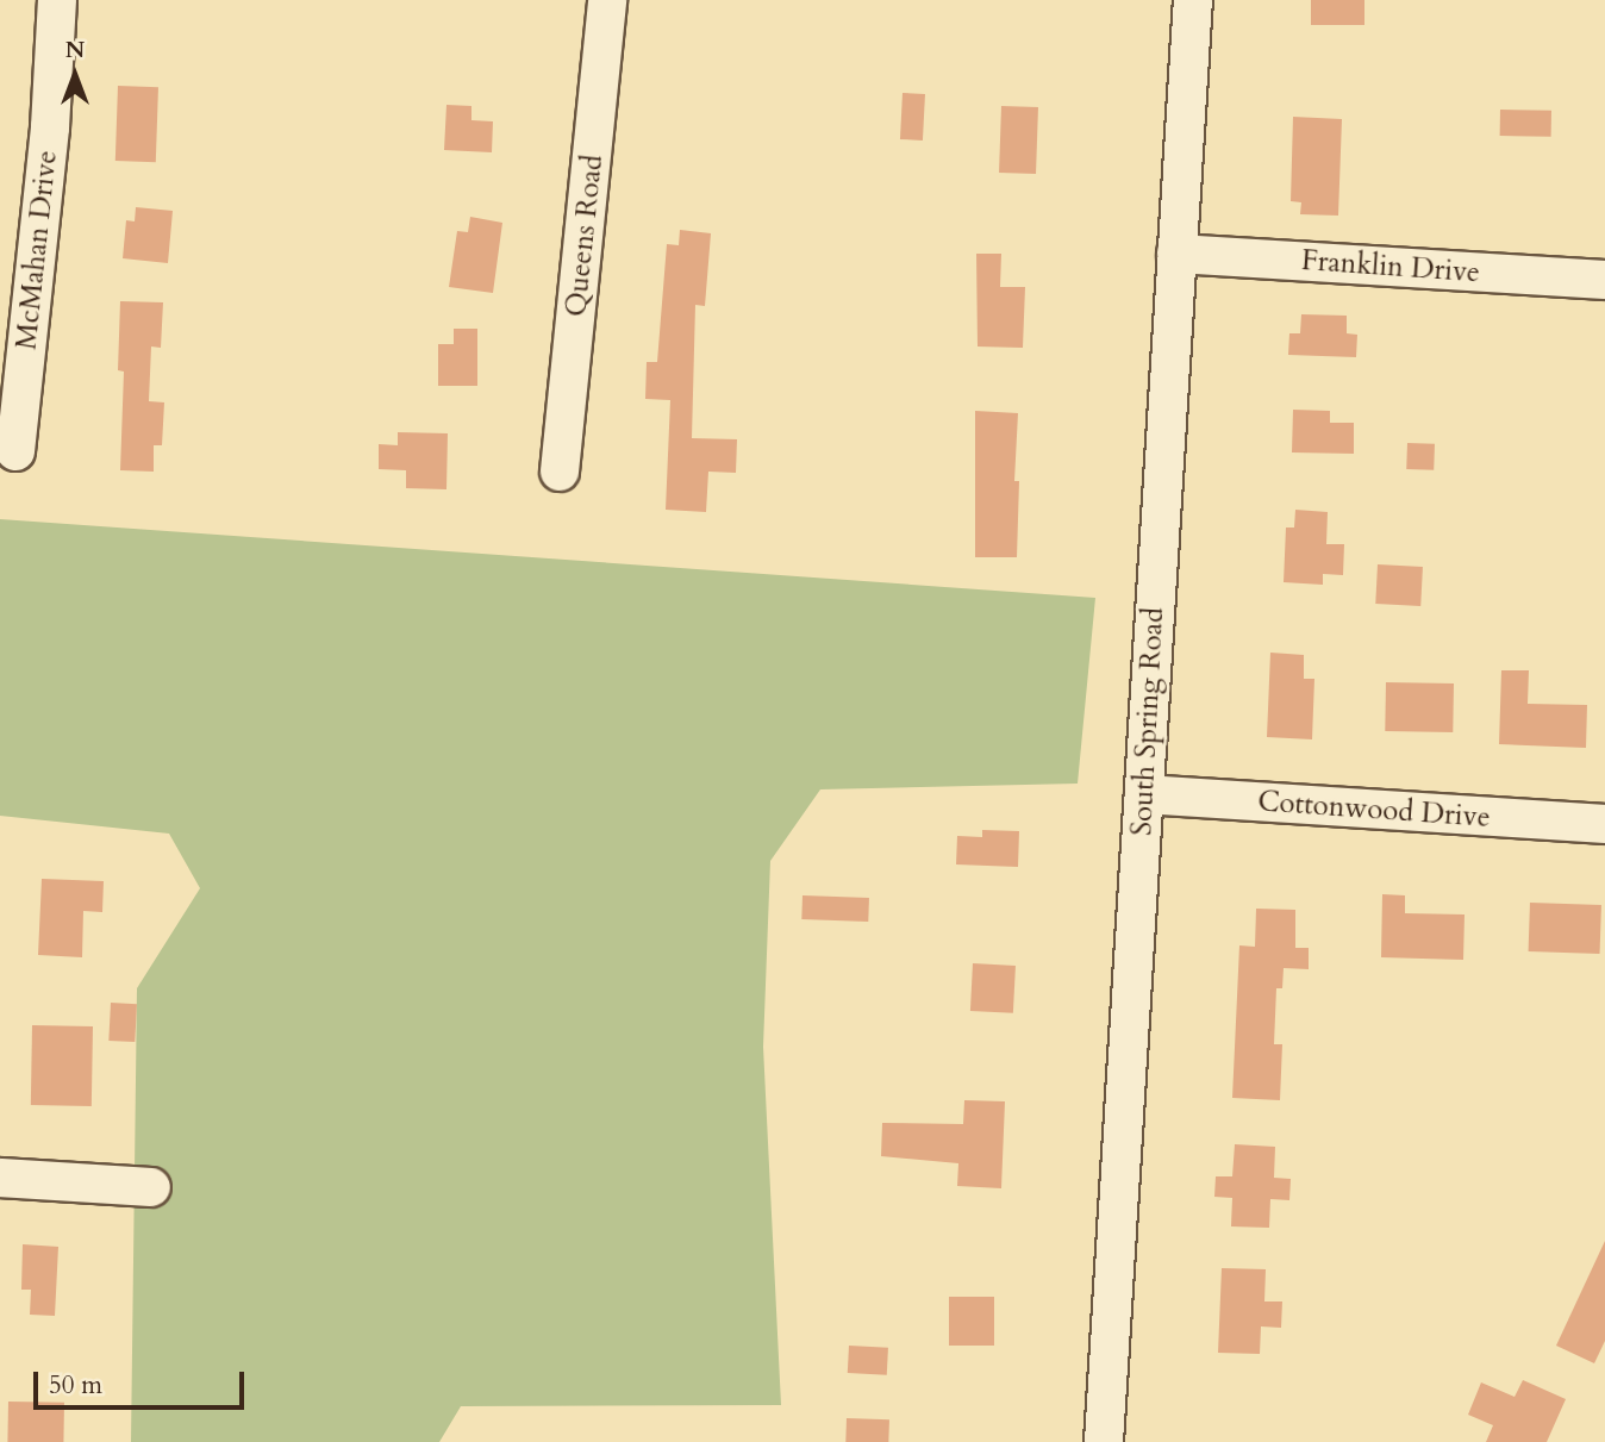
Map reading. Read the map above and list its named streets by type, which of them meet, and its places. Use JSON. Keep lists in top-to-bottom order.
{
  "streets": {
    "street": [
      "Queens Road",
      "McMahan Drive",
      "Franklin Drive",
      "South Spring Road",
      "Cottonwood Drive"
    ]
  },
  "crossings": [
    ["Franklin Drive", "South Spring Road"],
    ["South Spring Road", "Cottonwood Drive"]
  ],
  "scale_bar": "50 m",
  "north": "top"
}
